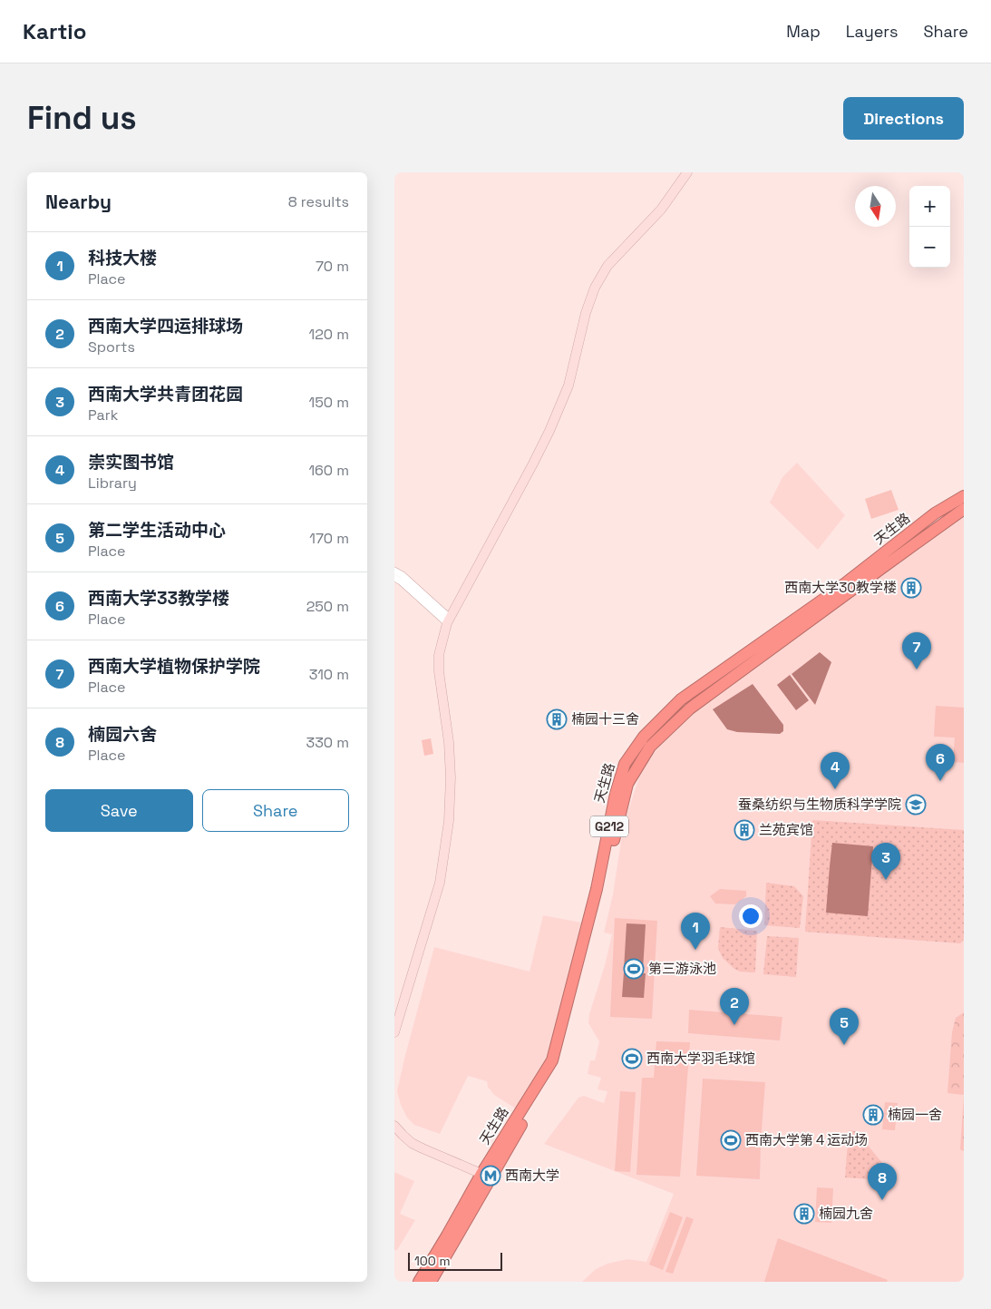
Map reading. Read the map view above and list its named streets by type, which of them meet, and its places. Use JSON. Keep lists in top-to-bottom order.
{
  "streets": {
    "highway": ["天生路", "G212"]
  },
  "places": {
    "building": [
      "西南大学30教学楼",
      "楠园十三舍",
      "兰苑宾馆",
      "楠园一舍",
      "楠园九舍"
    ],
    "school or university": ["蚕桑纺织与生物质科学学院"],
    "sports": ["第三游泳池", "西南大学羽毛球馆", "西南大学第４运动场"],
    "metro station": ["西南大学"]
  },
  "scale_bar": "100 m",
  "north": "bottom",
  "page": {
    "header": "Kartio",
    "nav": ["Map", "Layers", "Share"],
    "buttons": [
      "Directions",
      ["Save", "Share"]
    ],
    "title": "Find us",
    "heading": ["Nearby", "8 results"],
    "map_buttons": ["+", "−"],
    "list": [
      {
        "mark": "1",
        "name": "科技大楼",
        "note": "Place",
        "value": "70 m"
      },
      {
        "mark": "2",
        "name": "西南大学四运排球场",
        "note": "Sports",
        "value": "120 m"
      },
      {
        "mark": "3",
        "name": "西南大学共青团花园",
        "note": "Park",
        "value": "150 m"
      },
      {
        "mark": "4",
        "name": "崇实图书馆",
        "note": "Library",
        "value": "160 m"
      },
      {
        "mark": "5",
        "name": "第二学生活动中心",
        "note": "Place",
        "value": "170 m"
      },
      {
        "mark": "6",
        "name": "西南大学33教学楼",
        "note": "Place",
        "value": "250 m"
      },
      {
        "mark": "7",
        "name": "西南大学植物保护学院",
        "note": "Place",
        "value": "310 m"
      },
      {
        "mark": "8",
        "name": "楠园六舍",
        "note": "Place",
        "value": "330 m"
      }
    ],
    "pins": [
      "7",
      "6",
      "4",
      "3",
      "1",
      "2",
      "5",
      "8"
    ],
    "scale": "100 m"
  }
}
